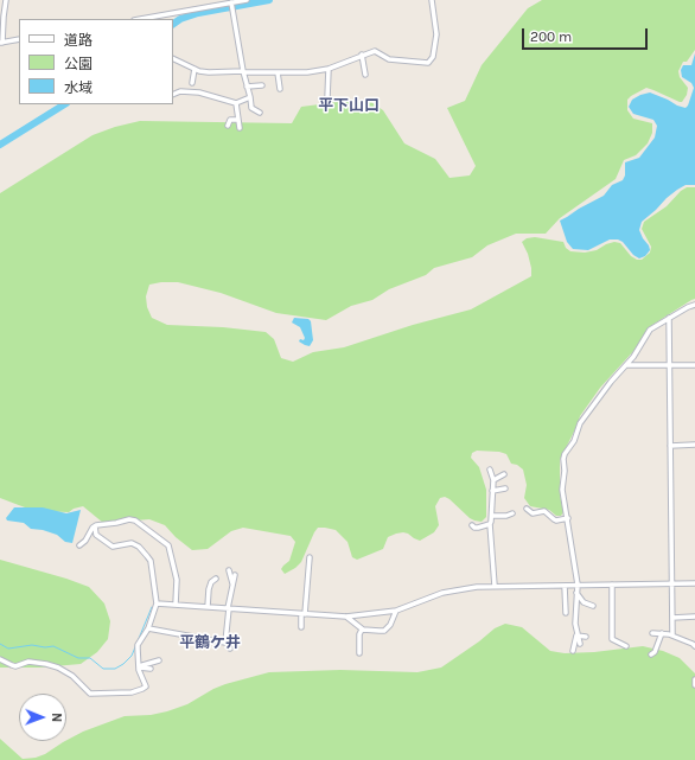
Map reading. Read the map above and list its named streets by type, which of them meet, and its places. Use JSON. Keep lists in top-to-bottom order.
{
  "districts": ["平下山口", "平鶴ケ井"],
  "legend": ["道路", "公園", "水域"],
  "scale_bar": "200 m",
  "north": "right"
}
